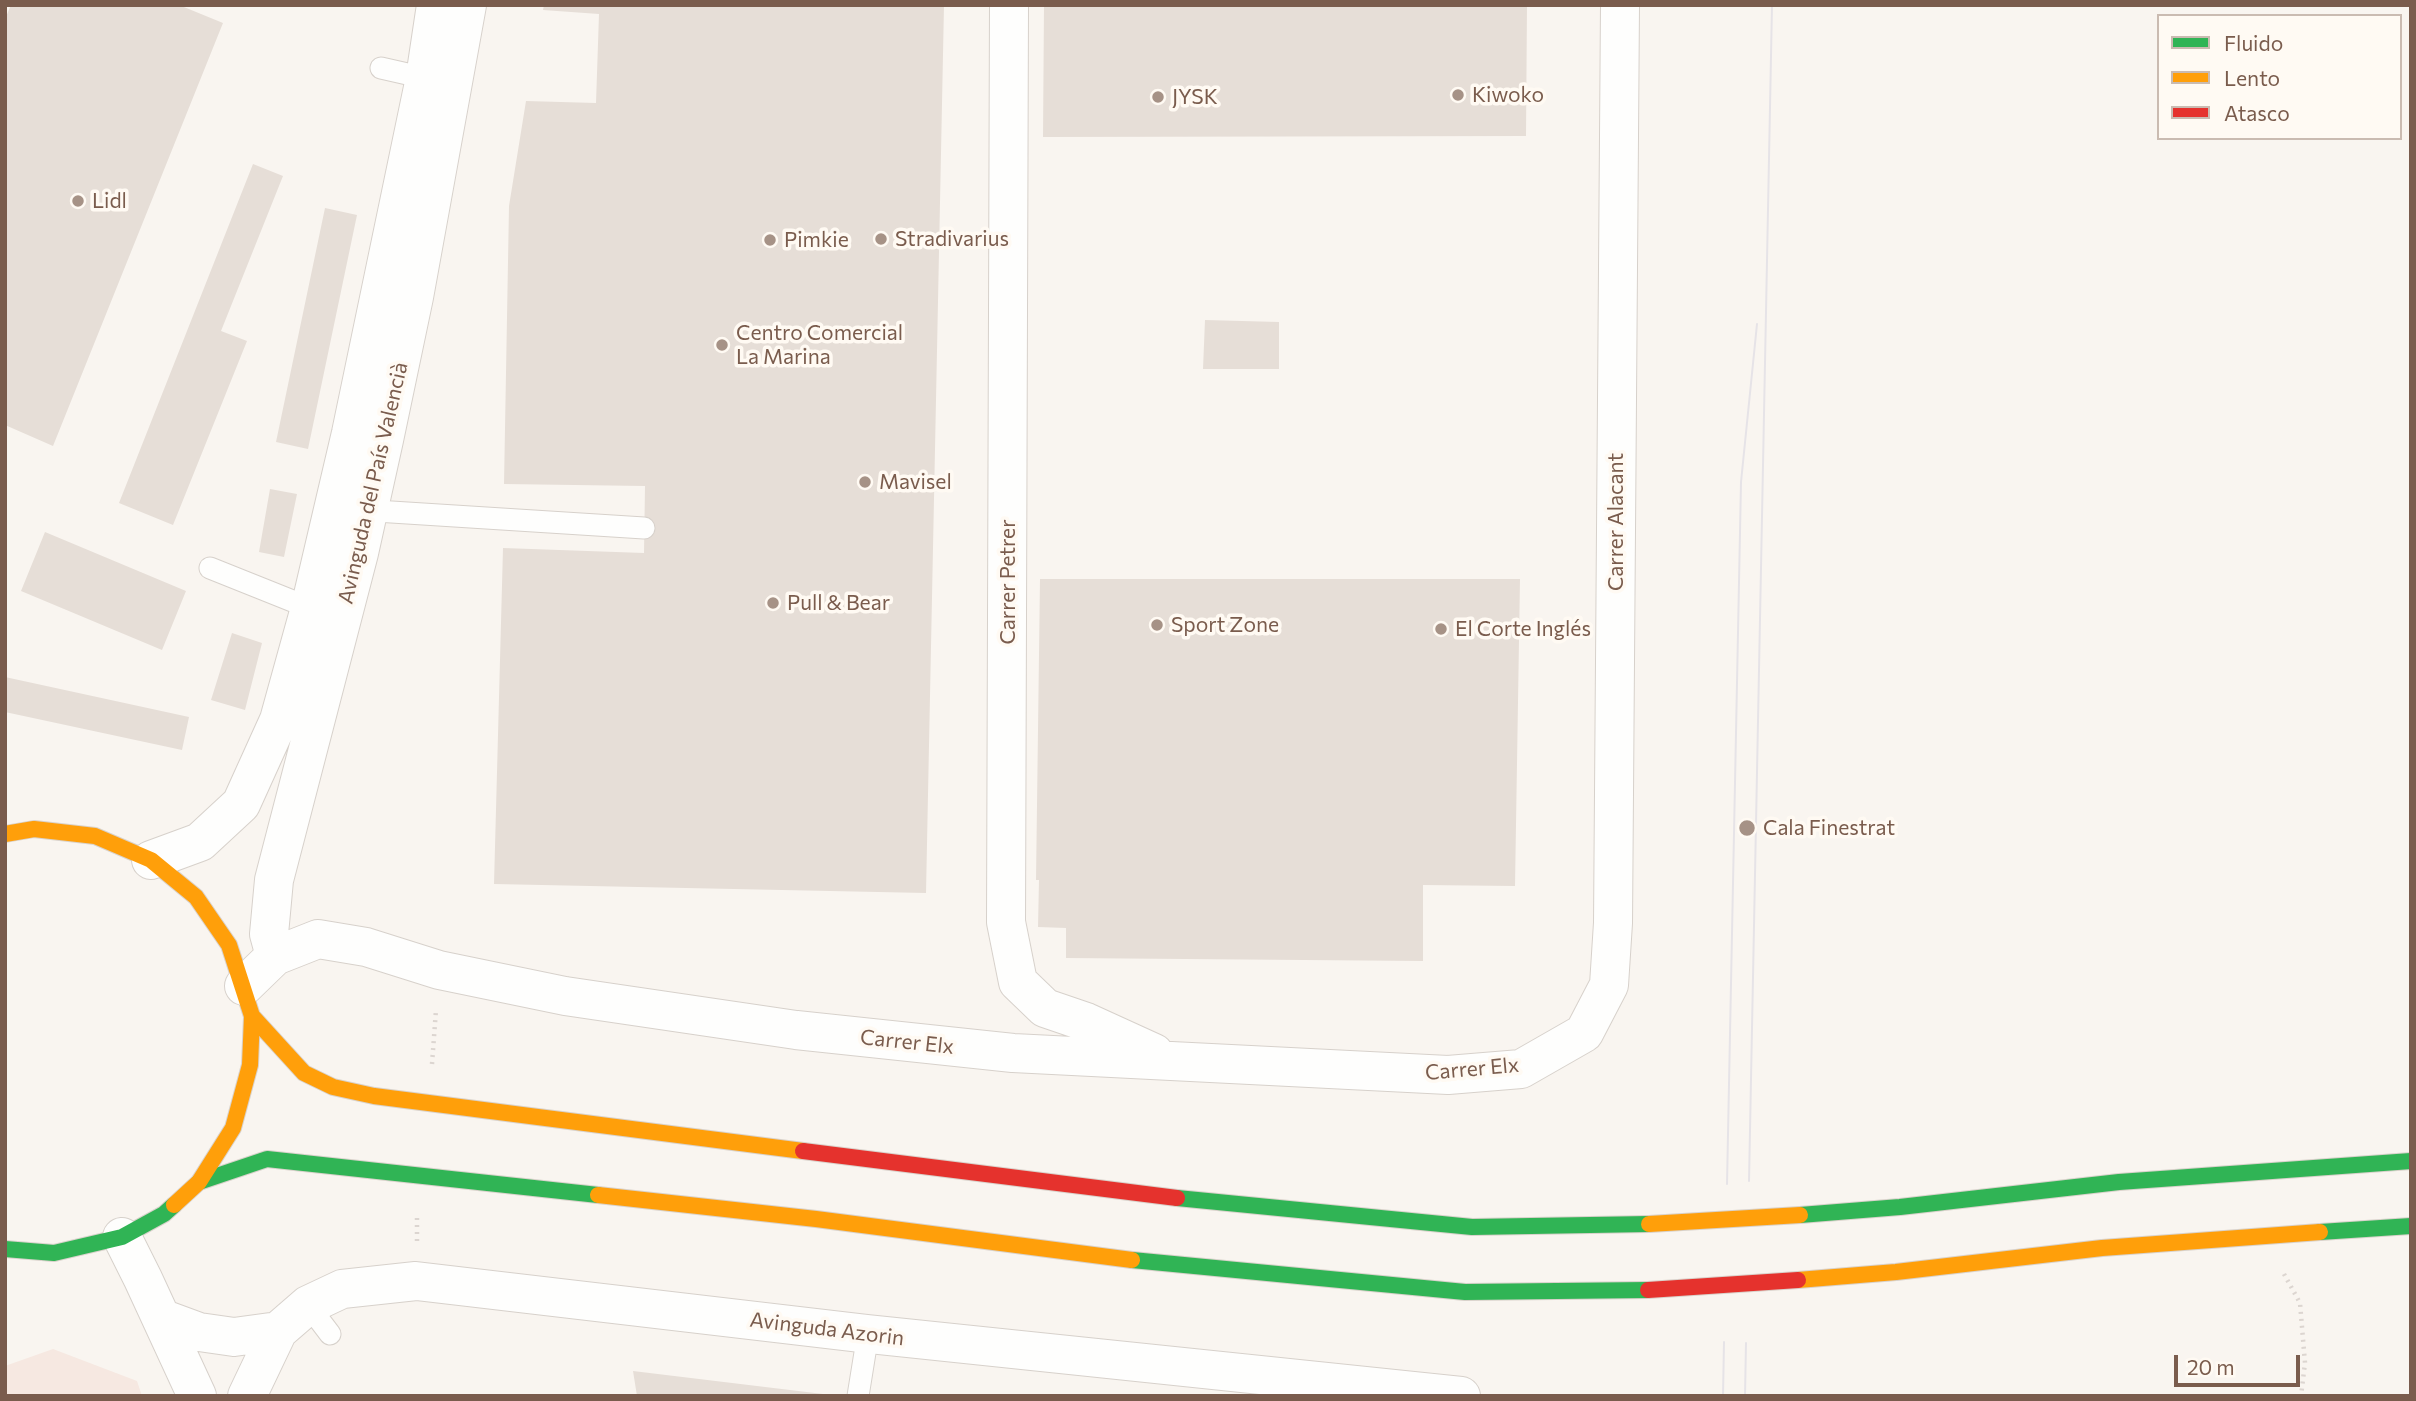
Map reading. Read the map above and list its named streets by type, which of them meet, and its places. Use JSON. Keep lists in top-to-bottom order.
{
  "streets": {
    "street": [
      "Avinguda del País Valencià",
      "Carrer Alacant",
      "Carrer Petrer",
      "Carrer Elx",
      "Avinguda Azorin"
    ]
  },
  "crossings": [
    ["Avinguda del País Valencià", "Carrer Elx"],
    ["Carrer Alacant", "Carrer Elx"],
    ["Carrer Petrer", "Carrer Elx"]
  ],
  "places": [
    "Kiwoko",
    "JYSK",
    "Lidl",
    "Stradivarius",
    "Pimkie",
    "Centro Comercial La Marina",
    "Mavisel",
    "Pull & Bear",
    "Sport Zone",
    "El Corte Inglés",
    "Cala Finestrat"
  ],
  "legend": ["Fluido", "Lento", "Atasco"],
  "scale_bar": "20 m"
}
